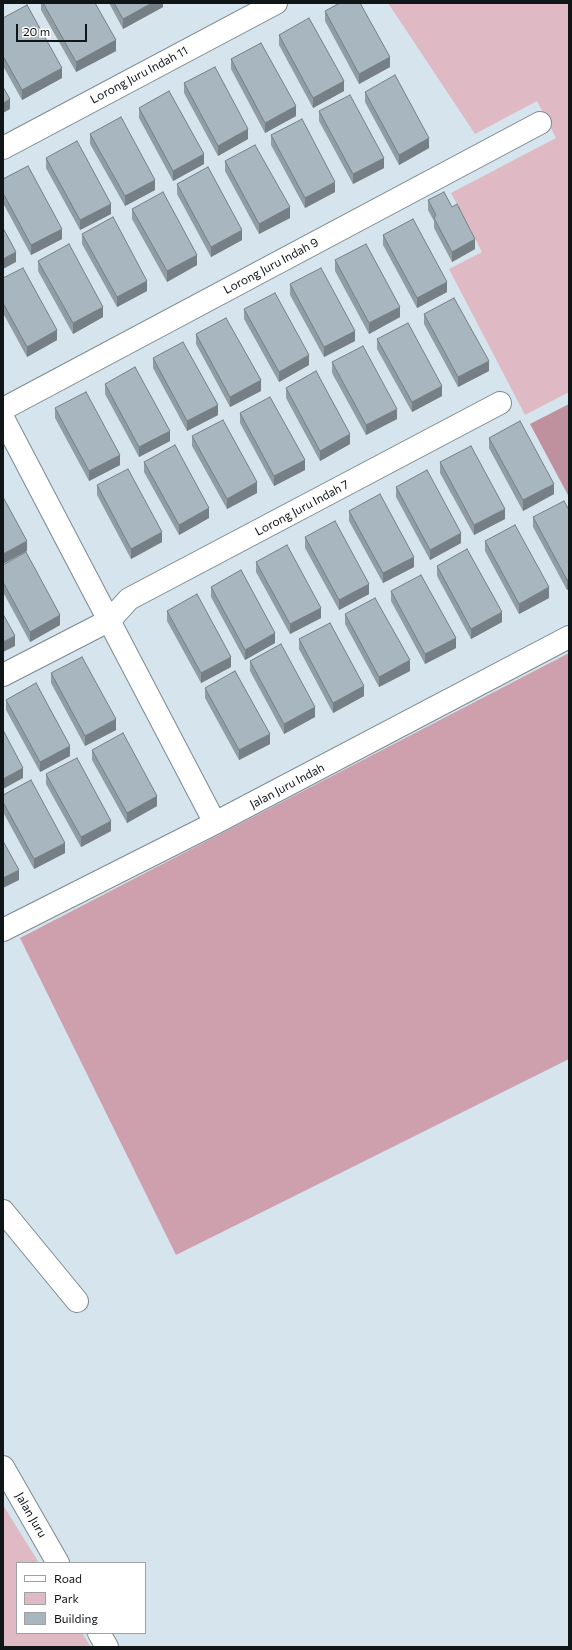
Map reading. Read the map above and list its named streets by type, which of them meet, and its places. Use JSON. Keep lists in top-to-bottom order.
{
  "streets": {
    "street": [
      "Lorong Juru Indah 11",
      "Lorong Juru Indah 9",
      "Lorong Juru Indah 7",
      "Jalan Juru Indah",
      "Jalan Juru"
    ]
  },
  "legend": ["Road", "Park", "Building"],
  "scale_bar": "20 m"
}
